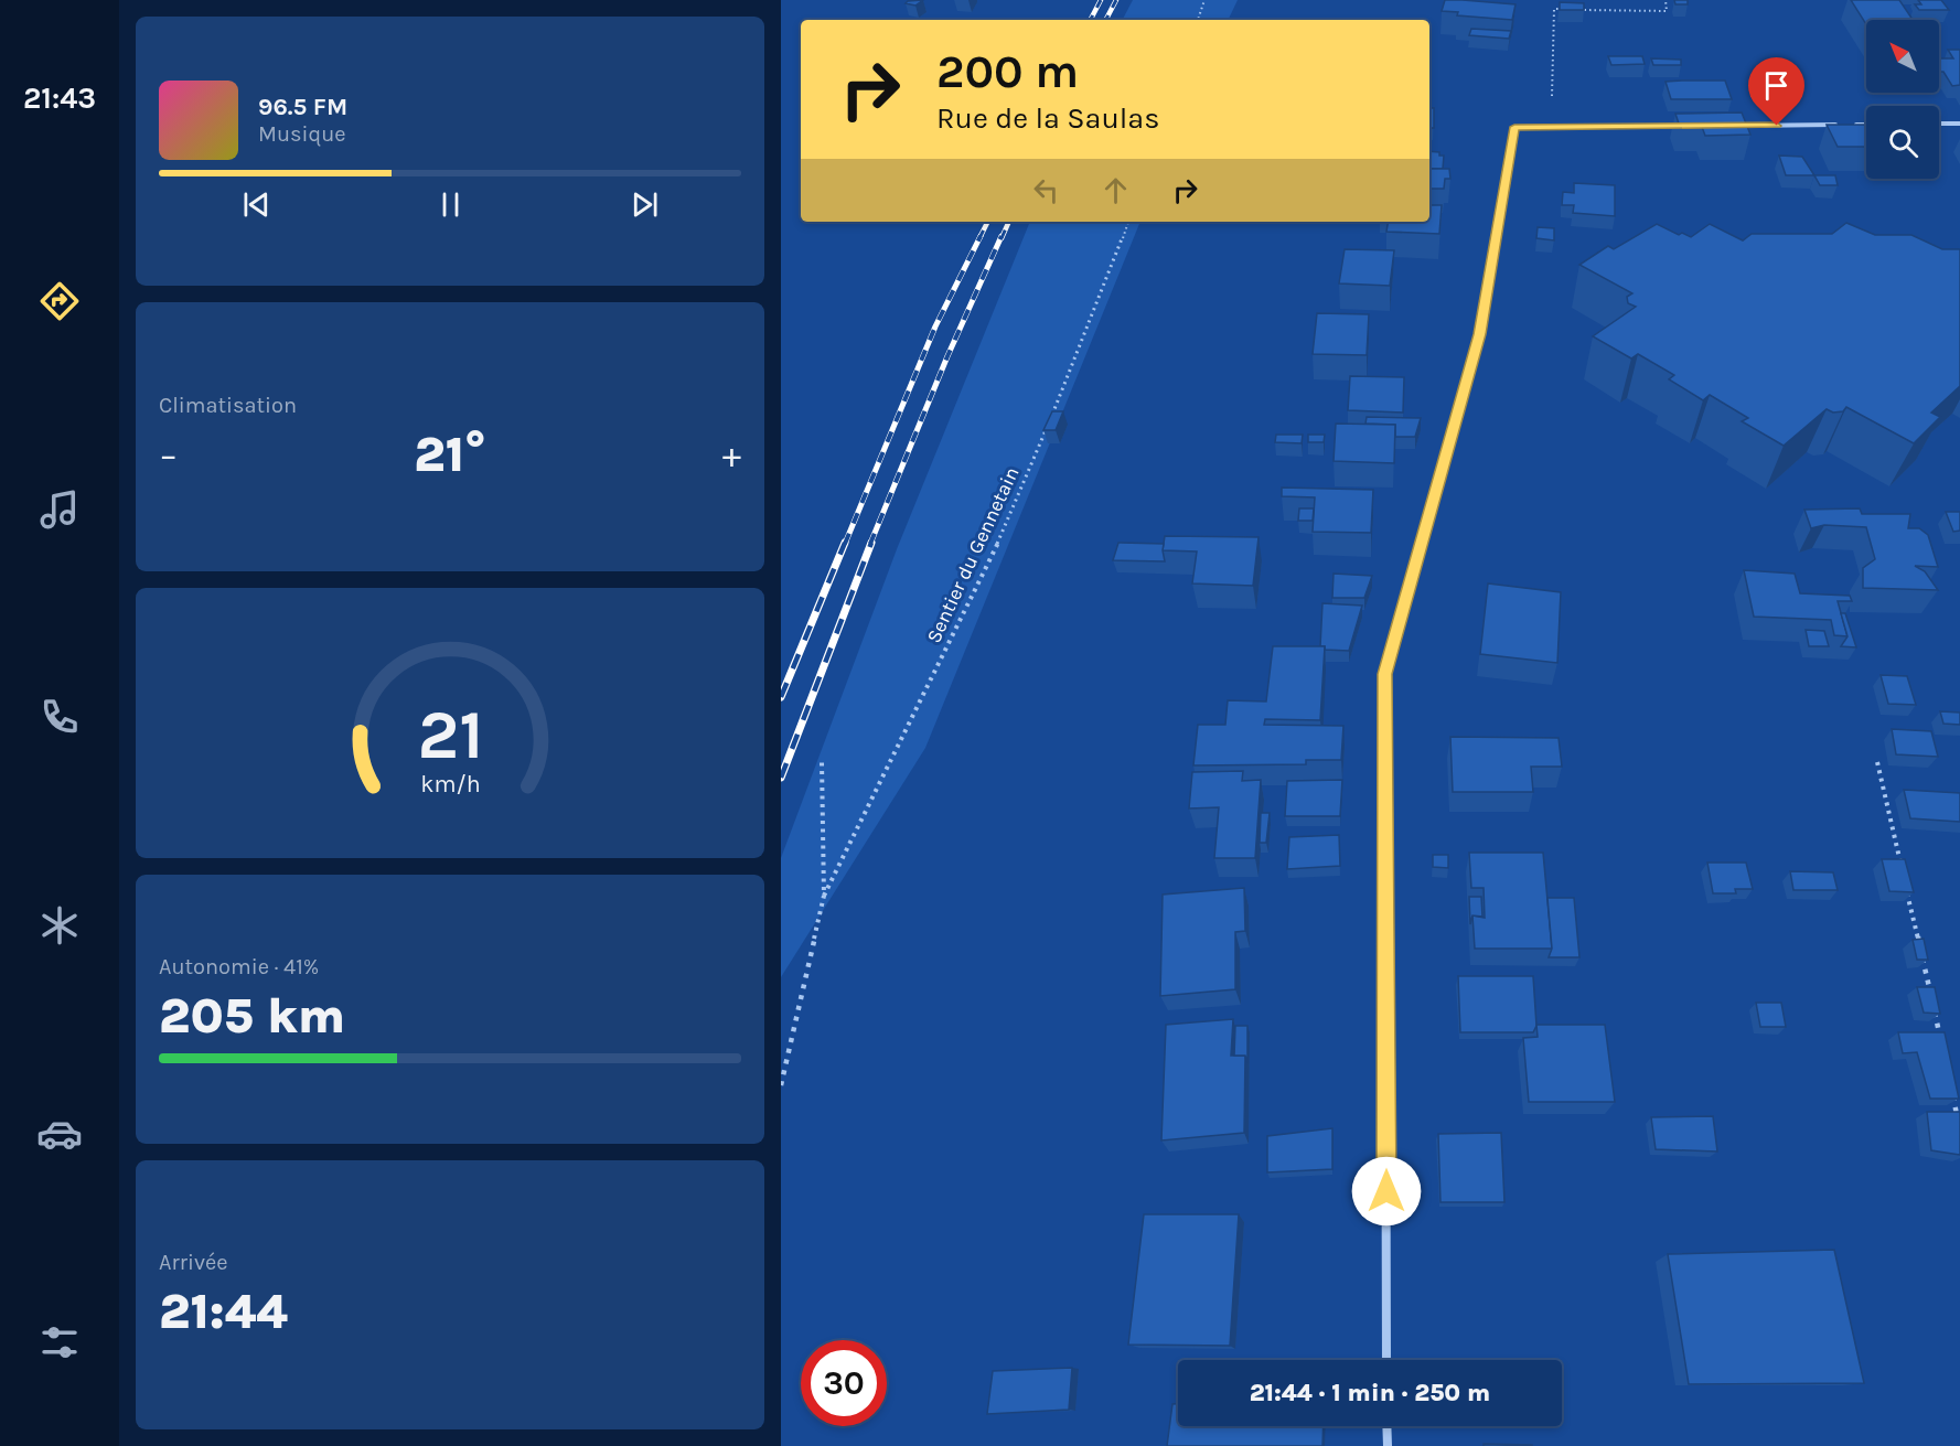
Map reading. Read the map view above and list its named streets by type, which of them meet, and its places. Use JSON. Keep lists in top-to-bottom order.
{
  "streets": {
    "path": ["Sentier du Gennetain"]
  },
  "north": "top left",
  "page": {
    "tabs": "21:43",
    "turn": ["200 m", "Rue de la Saulas"],
    "song": ["96.5 FM", "Musique"],
    "tile": [
      "Climatisation",
      ["Autonomie · 41%", "205 km"],
      ["Arrivée", "21:44"]
    ],
    "heat": ["−", "21°", "+"],
    "limit": "30",
    "trip": "21:44 · 1 min · 250 m",
    "gauge": ["21", "km/h"]
  }
}
